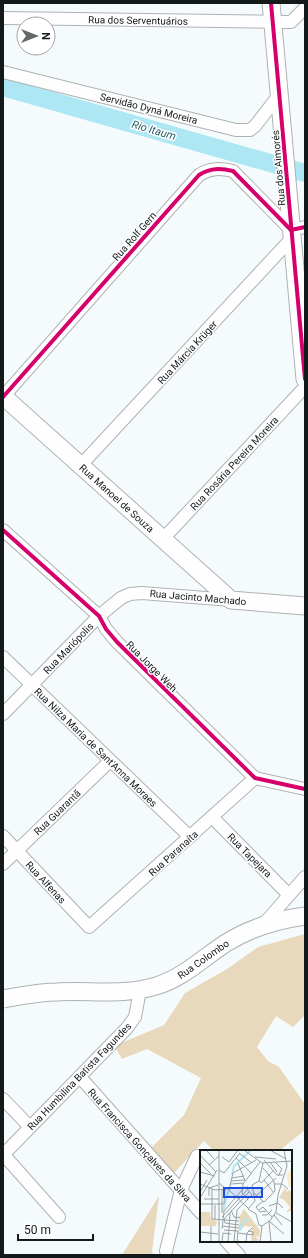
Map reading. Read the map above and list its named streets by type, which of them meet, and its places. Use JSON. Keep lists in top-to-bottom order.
{
  "streets": {
    "street": [
      "Rua dos Serventuários",
      "Servidão Dyná Moreira",
      "Rua dos Aimorés",
      "Rua Rolf Gern",
      "Rua Márcia Krüger",
      "Rua Rosária Pereira Moreira",
      "Rua Manoel de Souza",
      "Rua Jacinto Machado",
      "Rua Mariópolis",
      "Rua Jorge Weh",
      "Rua Nilza Maria de Sant'Anna Moraes",
      "Rua Guarantã",
      "Rua Paranaíta",
      "Rua Tapejara",
      "Rua Alfenas",
      "Rua Colombo",
      "Rua Humbilina Batista Fagundes",
      "Rua Francisca Gonçalves da Silva"
    ]
  },
  "crossings": [
    ["Rua dos Serventuários", "Rua dos Aimorés"],
    ["Servidão Dyná Moreira", "Rua dos Aimorés"],
    ["Rua dos Aimorés", "Rua Rolf Gern"],
    ["Rua dos Aimorés", "Rua Márcia Krüger"],
    ["Rua Rolf Gern", "Rua Márcia Krüger"],
    ["Rua Rolf Gern", "Rua Manoel de Souza"],
    ["Rua Márcia Krüger", "Rua Manoel de Souza"],
    ["Rua Rosária Pereira Moreira", "Rua Manoel de Souza"],
    ["Rua Manoel de Souza", "Rua Jacinto Machado"],
    ["Rua Jacinto Machado", "Rua Mariópolis"],
    ["Rua Jacinto Machado", "Rua Jorge Weh"],
    ["Rua Mariópolis", "Rua Jorge Weh"],
    ["Rua Mariópolis", "Rua Nilza Maria de Sant'Anna Moraes"],
    ["Rua Jorge Weh", "Rua Paranaíta"],
    ["Rua Nilza Maria de Sant'Anna Moraes", "Rua Guarantã"],
    ["Rua Nilza Maria de Sant'Anna Moraes", "Rua Paranaíta"],
    ["Rua Guarantã", "Rua Alfenas"],
    ["Rua Paranaíta", "Rua Tapejara"],
    ["Rua Paranaíta", "Rua Alfenas"],
    ["Rua Colombo", "Rua Humbilina Batista Fagundes"],
    ["Rua Humbilina Batista Fagundes", "Rua Francisca Gonçalves da Silva"]
  ],
  "water": ["Rio Itaum"],
  "scale_bar": "50 m",
  "north": "right"
}
